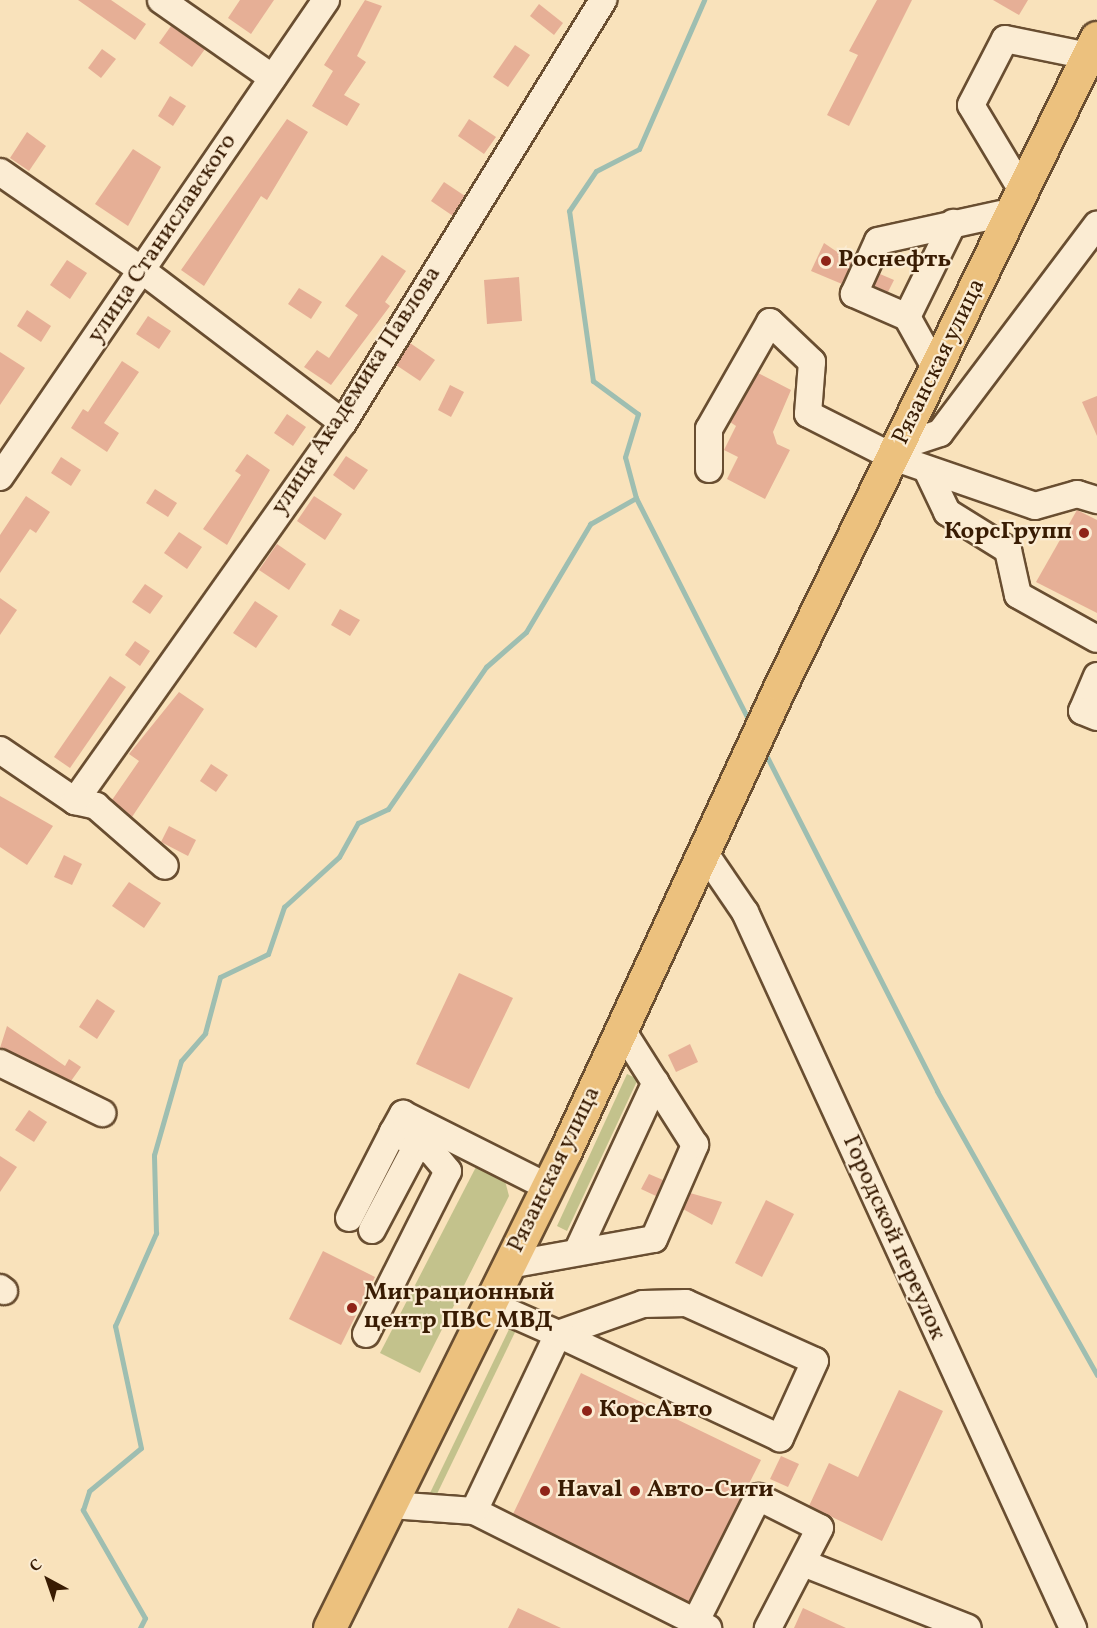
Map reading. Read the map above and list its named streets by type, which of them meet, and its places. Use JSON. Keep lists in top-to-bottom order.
{
  "streets": {
    "main road": ["Рязанская улица"],
    "street": ["улица Станиславского", "улица Академика Павлова", "Городской переулок"]
  },
  "crossings": [
    ["Рязанская улица", "Городской переулок"]
  ],
  "places": [
    "Роснефть",
    "КорсГрупп",
    "Миграционный центр ПВС МВД",
    "КорсАвто",
    "Haval",
    "Авто-Сити"
  ],
  "north": "top left"
}
